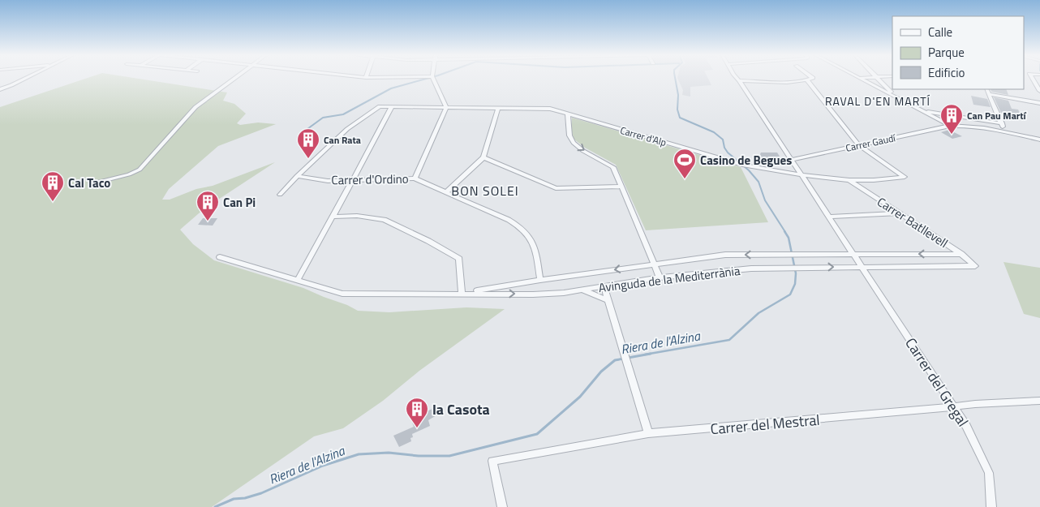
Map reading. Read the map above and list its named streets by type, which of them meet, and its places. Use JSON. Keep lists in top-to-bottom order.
{
  "streets": {
    "street": [
      "Carrer d'Alp",
      "Carrer Gaudí",
      "Carrer d'Ordino",
      "Carrer Batllevell",
      "Avinguda de la Mediterrània",
      "Carrer del Gregal",
      "Carrer del Mestral"
    ]
  },
  "crossings": [
    ["Carrer d'Alp", "Carrer Gaudí"],
    ["Carrer d'Alp", "Carrer d'Ordino"],
    ["Carrer d'Alp", "Carrer Batllevell"],
    ["Carrer d'Alp", "Carrer del Gregal"],
    ["Carrer Gaudí", "Carrer del Gregal"],
    ["Carrer d'Ordino", "Avinguda de la Mediterrània"],
    ["Carrer Batllevell", "Avinguda de la Mediterrània"],
    ["Avinguda de la Mediterrània", "Carrer del Gregal"],
    ["Carrer del Gregal", "Carrer del Mestral"]
  ],
  "districts": ["RAVAL D'EN MARTÍ", "BON SOLEI"],
  "water": ["Riera de l'Alzina"],
  "places": {
    "building": [
      "Can Pau Martí",
      "Can Rata",
      "Cal Taco",
      "Can Pi",
      "la Casota"
    ],
    "sports": ["Casino de Begues"]
  },
  "legend": ["Calle", "Parque", "Edificio"]
}
